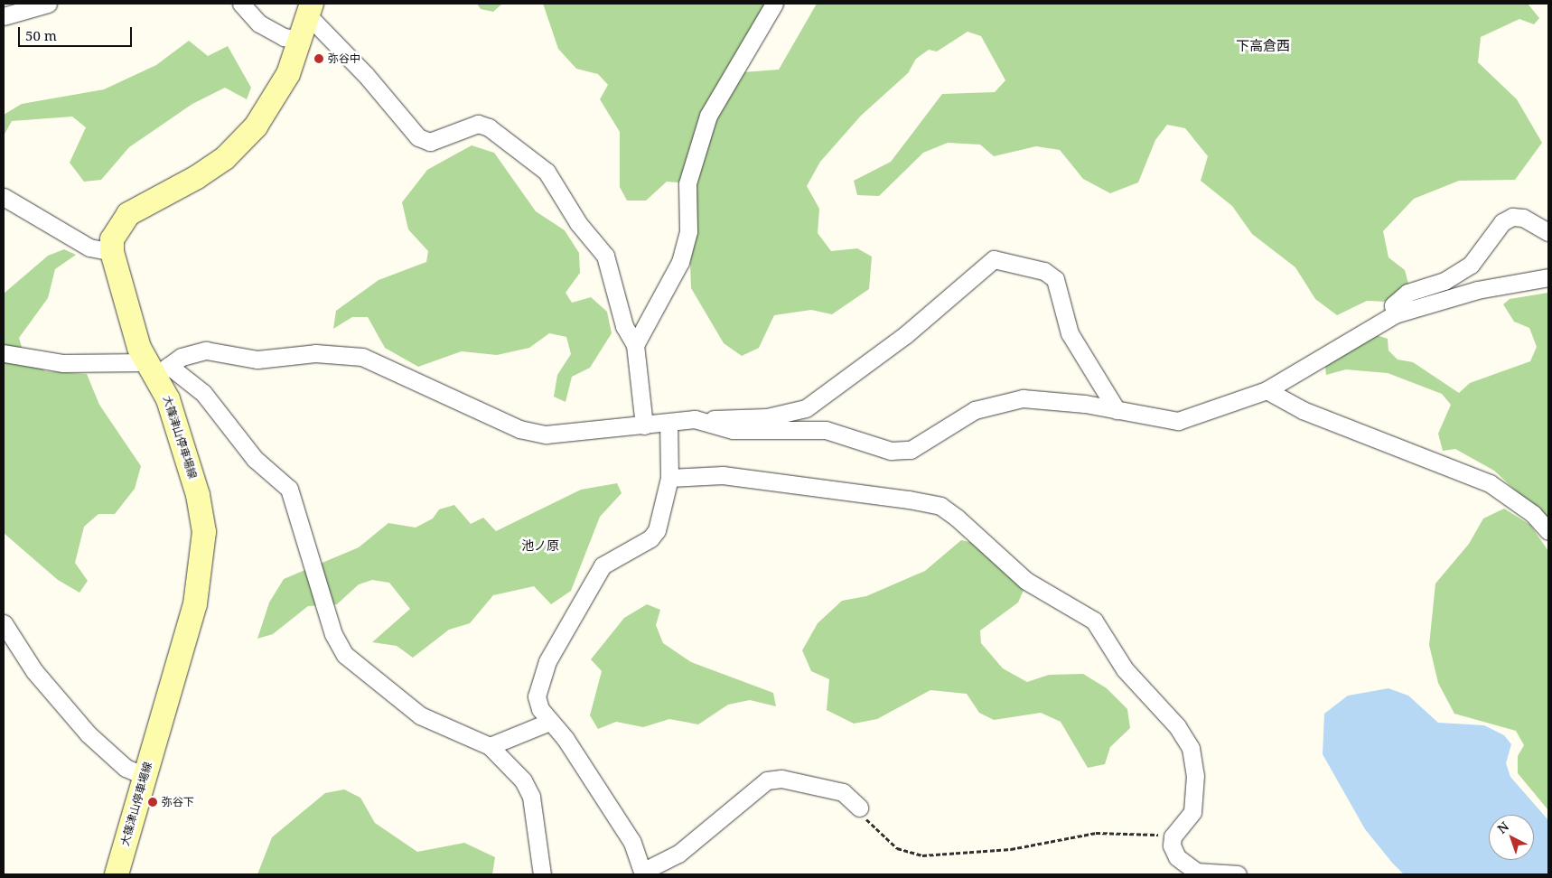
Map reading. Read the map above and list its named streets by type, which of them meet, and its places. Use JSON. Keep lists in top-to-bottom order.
{
  "streets": {
    "main road": ["大篠津山停車場線"]
  },
  "districts": ["下高倉西", "池ノ原"],
  "places": ["弥谷中", "弥谷下"],
  "scale_bar": "50 m",
  "north": "top left"
}
